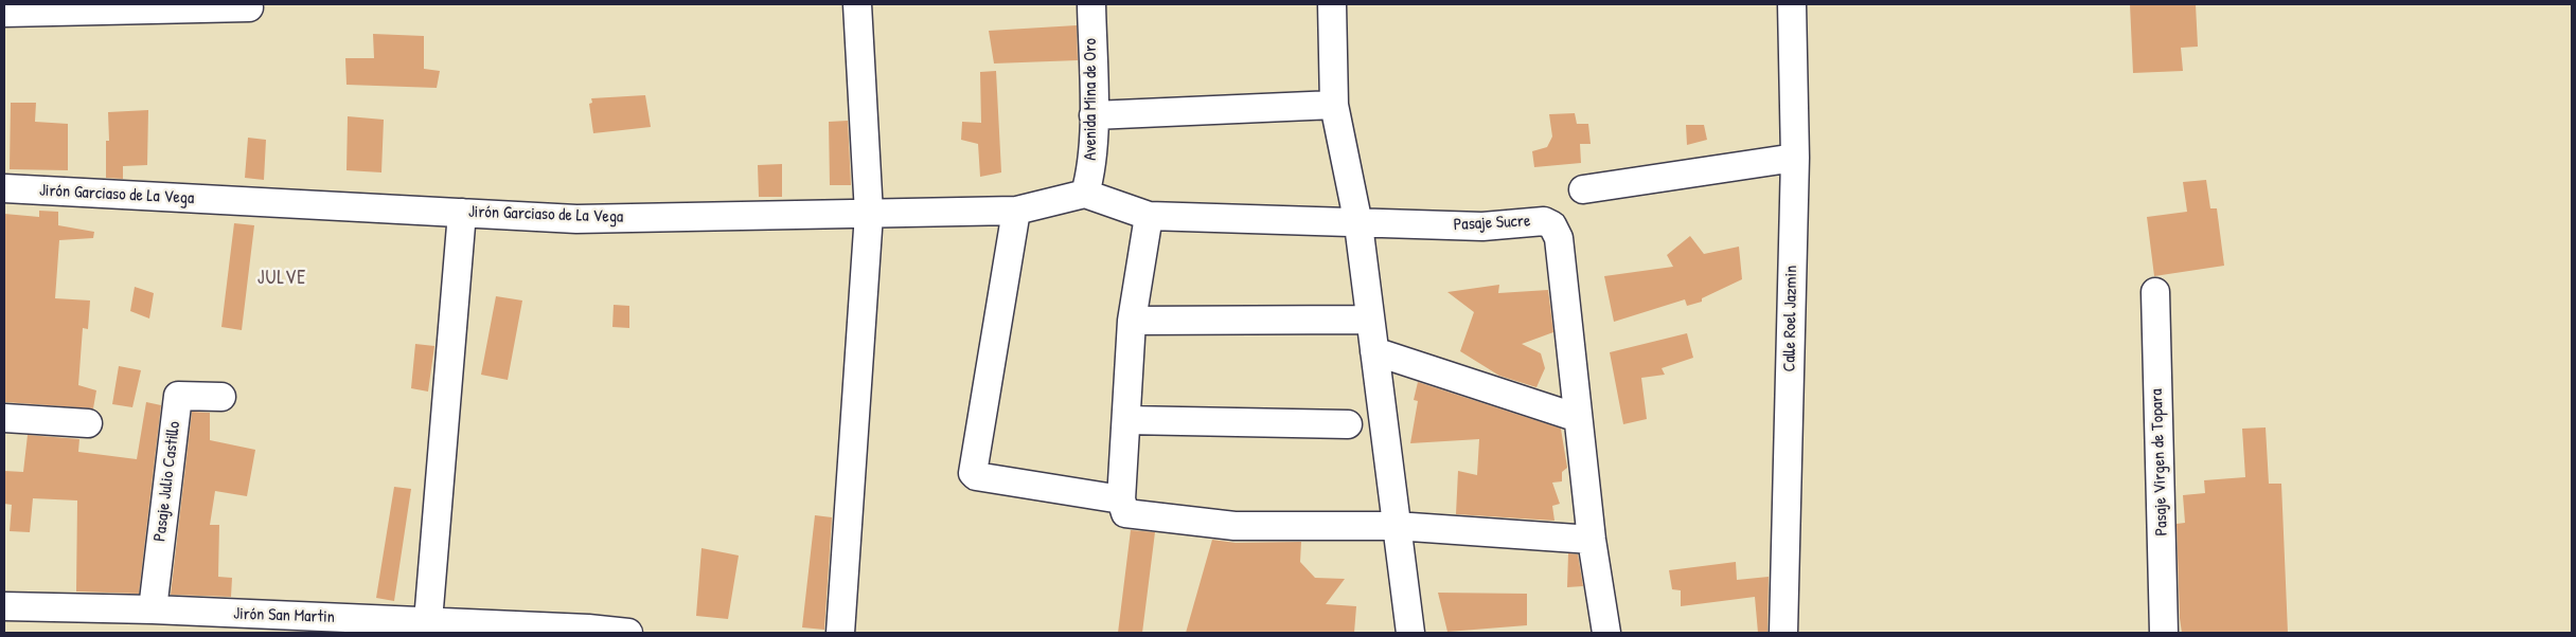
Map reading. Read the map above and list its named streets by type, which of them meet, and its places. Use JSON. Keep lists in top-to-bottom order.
{
  "streets": {
    "street": [
      "Avenida Mina de Oro",
      "Jirón Garciaso de La Vega",
      "Pasaje Sucre",
      "Calle Roel Jazmin",
      "Pasaje Virgen de Topara",
      "Pasaje Julio Castillo",
      "Jirón San Martin"
    ]
  },
  "crossings": [
    ["Avenida Mina de Oro", "Jirón Garciaso de La Vega"],
    ["Avenida Mina de Oro", "Pasaje Sucre"],
    ["Jirón Garciaso de La Vega", "Pasaje Sucre"],
    ["Pasaje Julio Castillo", "Jirón San Martin"]
  ],
  "districts": ["JULVE"]
}
